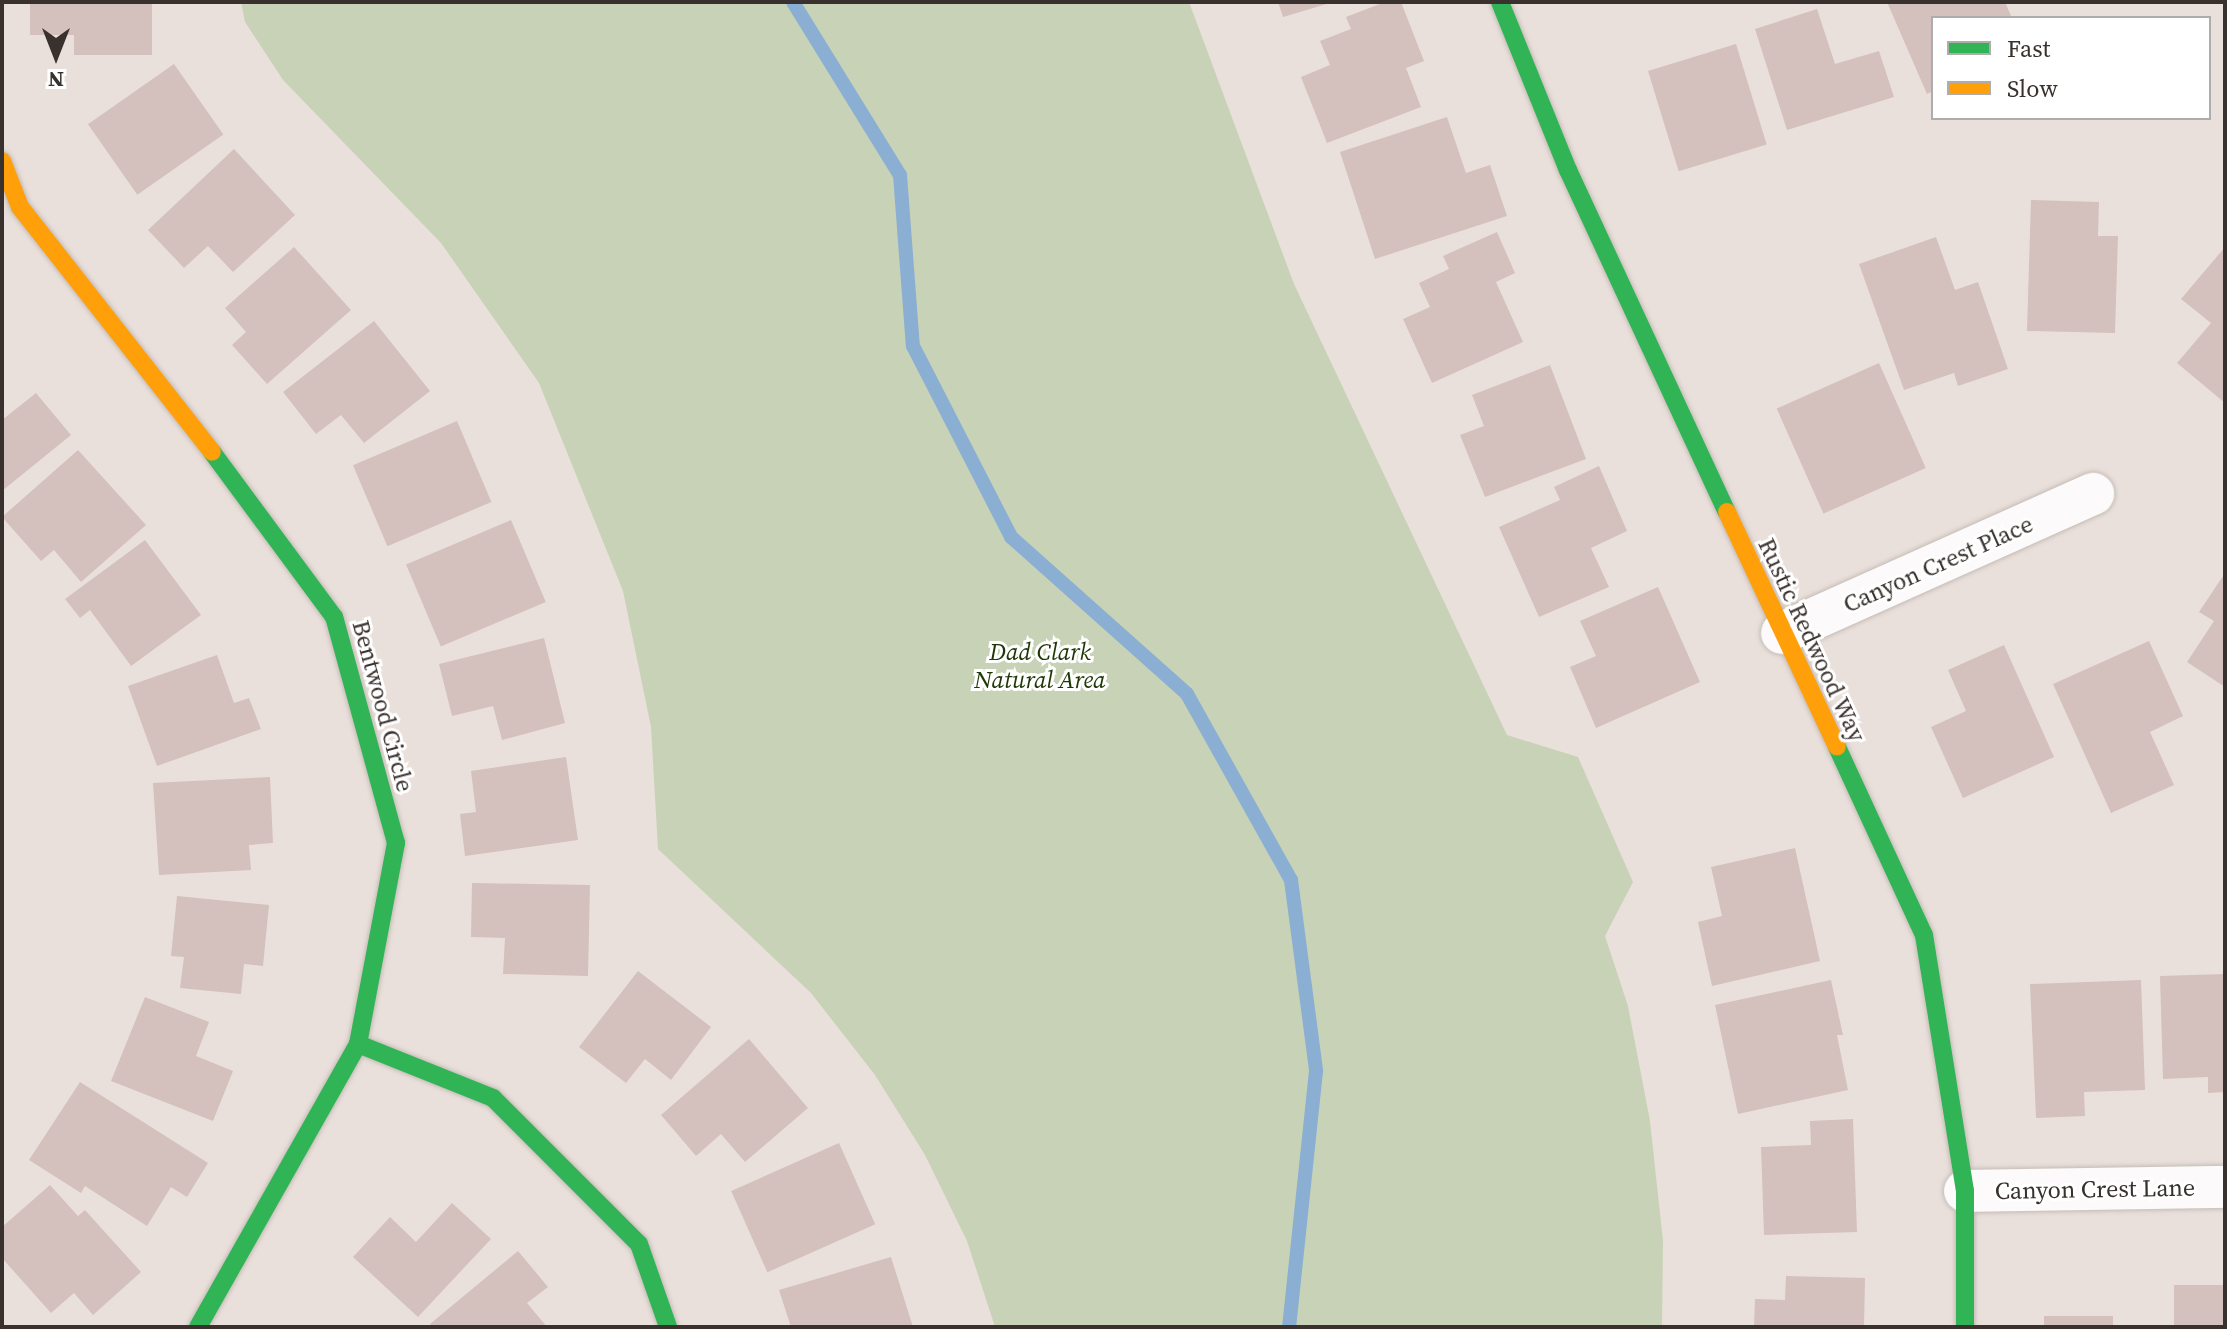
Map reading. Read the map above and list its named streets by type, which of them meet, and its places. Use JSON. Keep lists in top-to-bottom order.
{
  "streets": {
    "street": [
      "Canyon Crest Place",
      "Rustic Redwood Way",
      "Bentwood Circle",
      "Canyon Crest Lane"
    ]
  },
  "crossings": [
    ["Canyon Crest Place", "Rustic Redwood Way"],
    ["Rustic Redwood Way", "Canyon Crest Lane"]
  ],
  "parks": ["Dad Clark Natural Area"],
  "legend": ["Fast", "Slow"],
  "north": "bottom"
}
